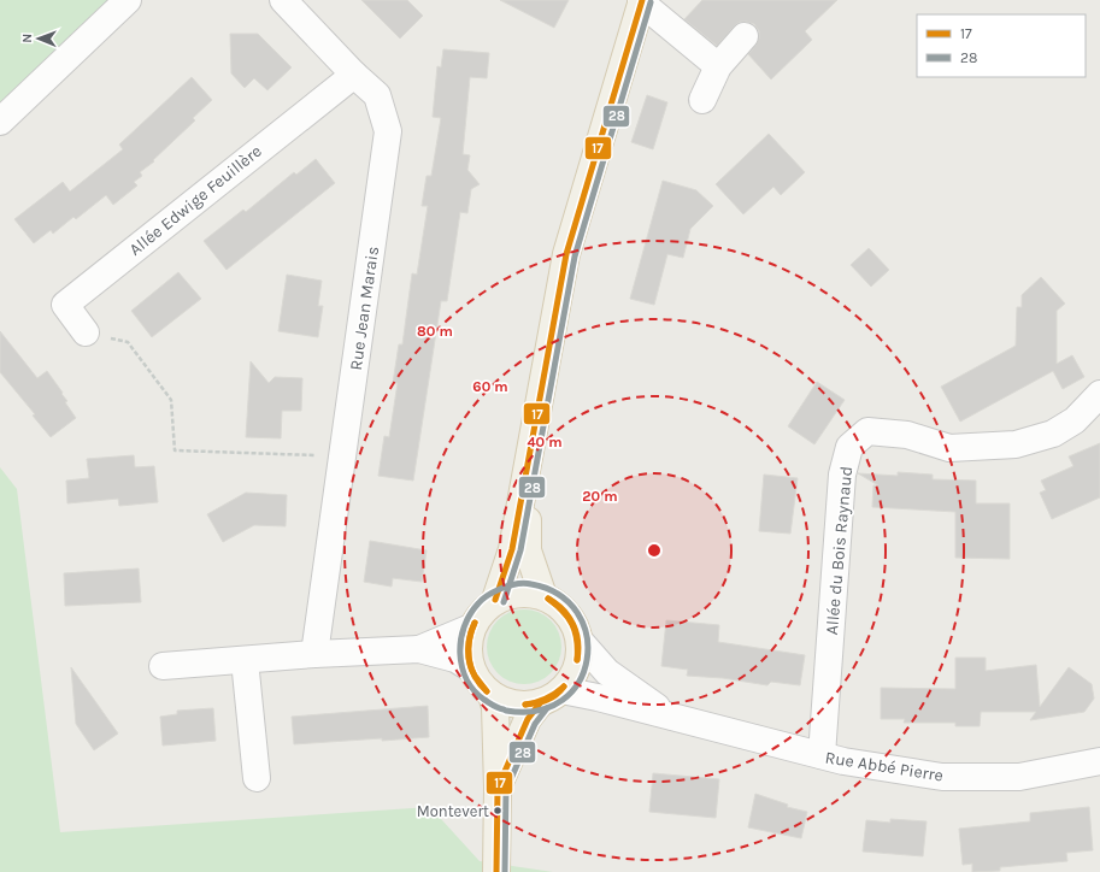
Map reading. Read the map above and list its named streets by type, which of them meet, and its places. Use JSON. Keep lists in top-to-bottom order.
{
  "streets": {
    "street": [
      "Allée Edwige Feuillère",
      "Rue Jean Marais",
      "Allée du Bois Raynaud",
      "Rue Abbé Pierre"
    ]
  },
  "crossings": [
    ["Allée Edwige Feuillère", "Rue Jean Marais"],
    ["Allée du Bois Raynaud", "Rue Abbé Pierre"]
  ],
  "places": ["Montevert"],
  "lines": ["transit line 17", "transit line 28"],
  "legend": ["17", "28"],
  "north": "left",
  "rings": [
    "80 m",
    "60 m",
    "40 m",
    "20 m"
  ]
}
